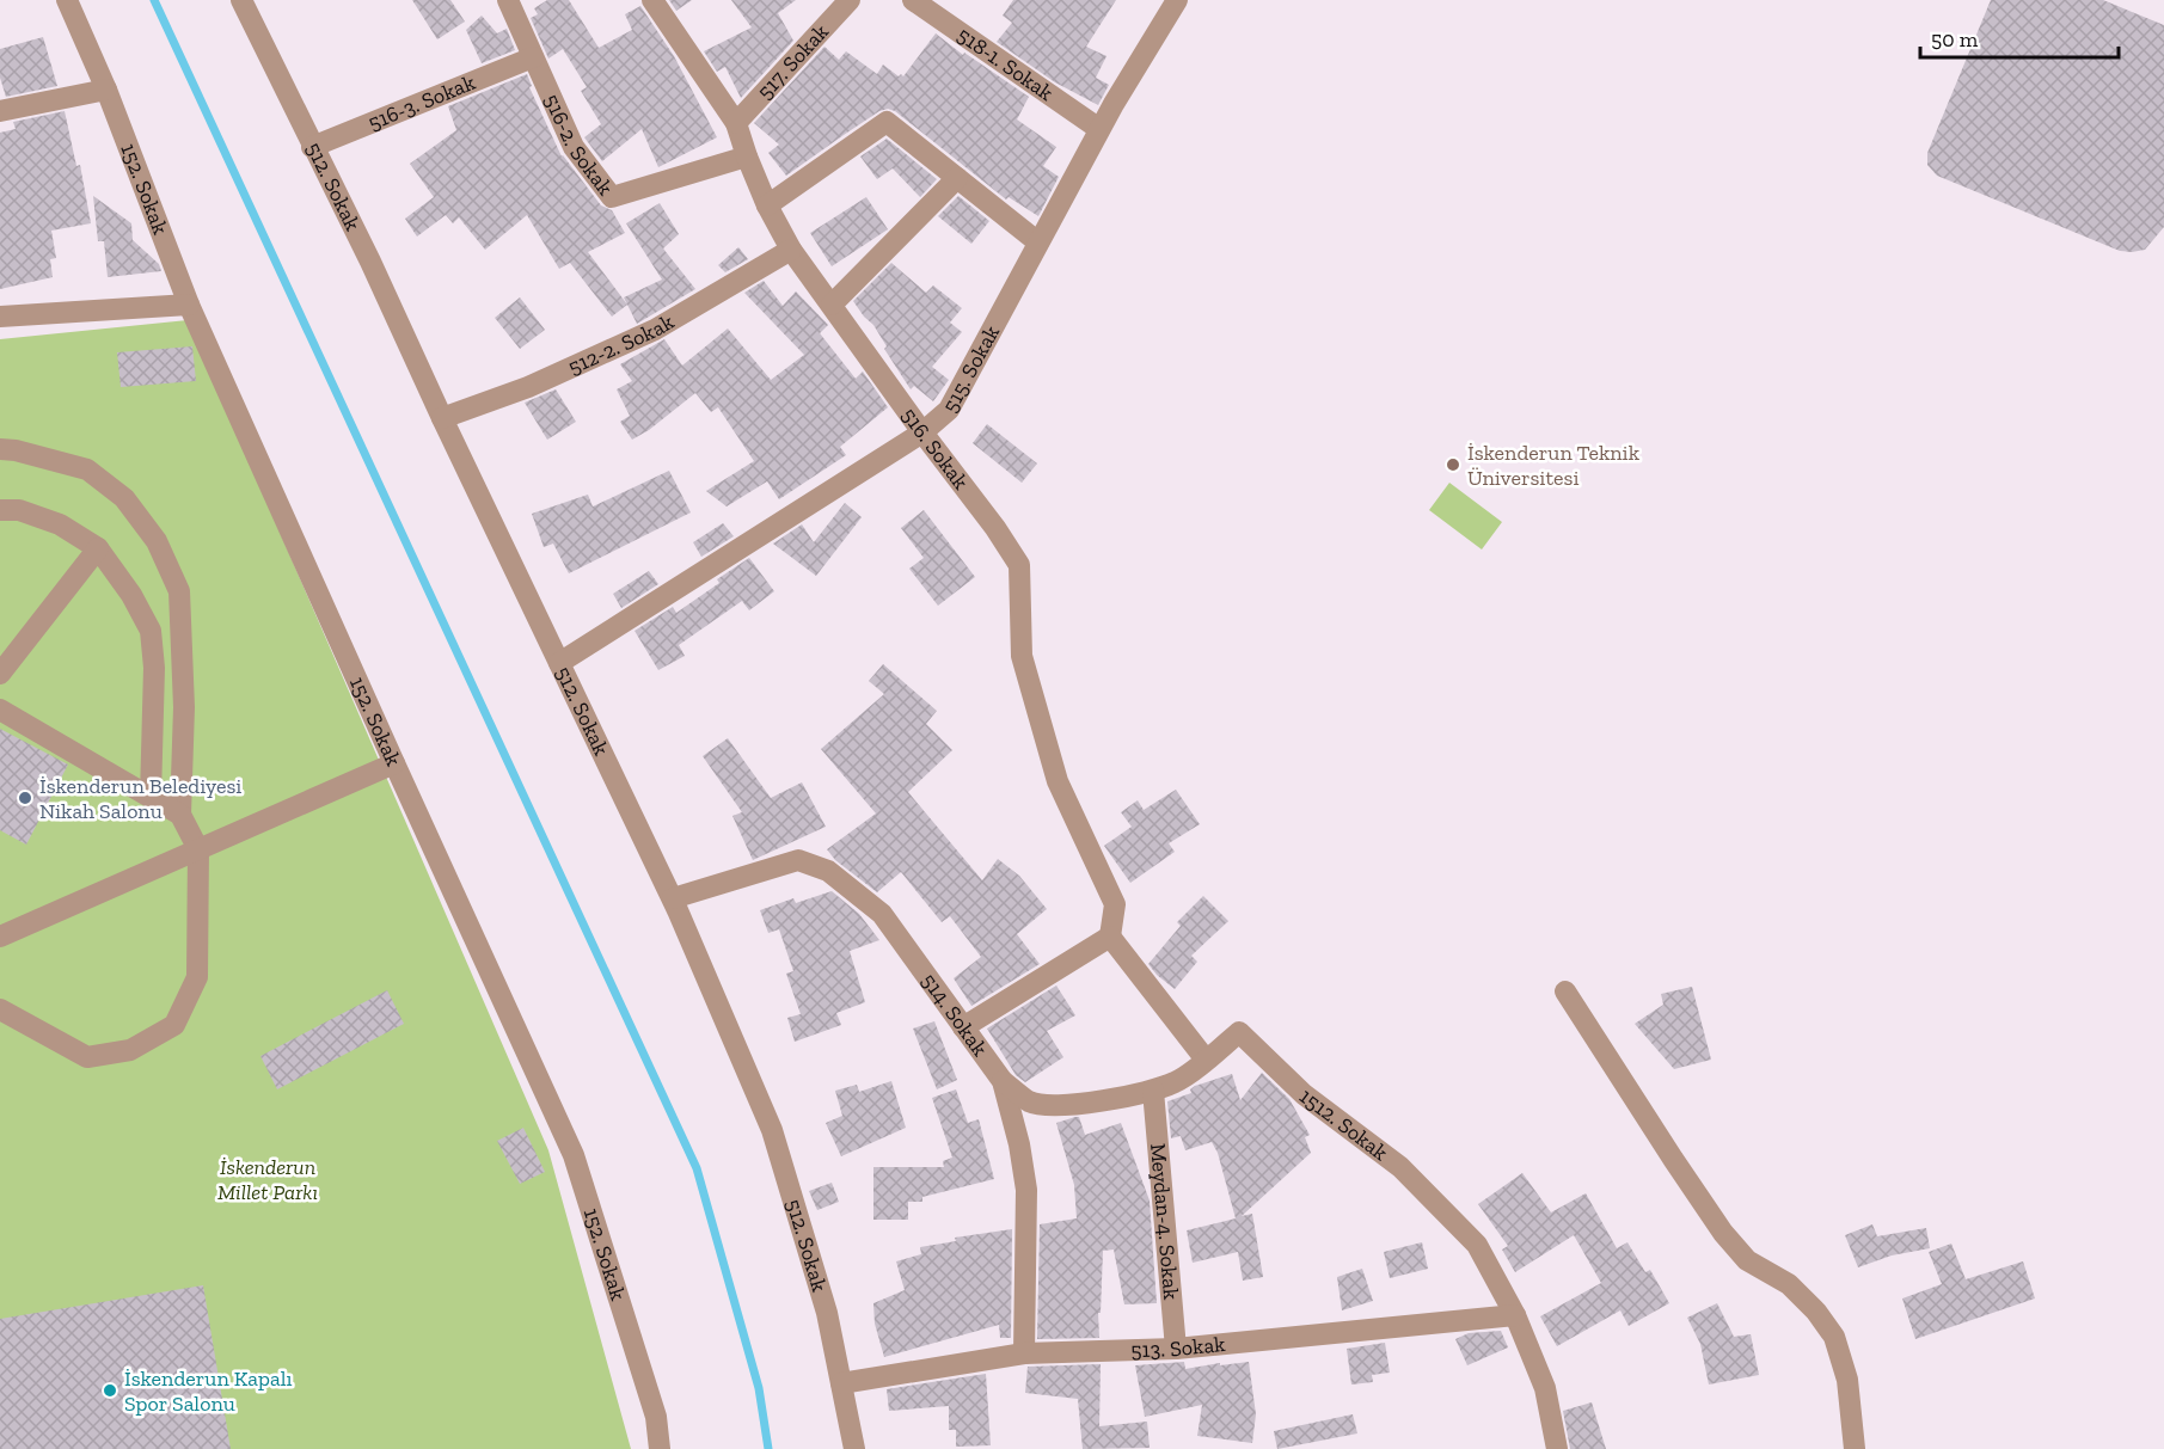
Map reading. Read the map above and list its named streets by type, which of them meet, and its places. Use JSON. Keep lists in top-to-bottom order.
{
  "streets": {
    "street": [
      "517. Sokak",
      "518-1. Sokak",
      "516-3. Sokak",
      "516-2. Sokak",
      "512. Sokak",
      "152. Sokak",
      "512-2. Sokak",
      "515. Sokak",
      "516. Sokak",
      "514. Sokak",
      "1512. Sokak",
      "Meydan-4. Sokak",
      "513. Sokak"
    ]
  },
  "crossings": [
    ["517. Sokak", "516. Sokak"],
    ["518-1. Sokak", "515. Sokak"],
    ["516-3. Sokak", "516-2. Sokak"],
    ["516-3. Sokak", "512. Sokak"],
    ["516-2. Sokak", "516. Sokak"],
    ["512. Sokak", "512-2. Sokak"],
    ["512. Sokak", "515. Sokak"],
    ["512. Sokak", "514. Sokak"],
    ["512. Sokak", "513. Sokak"],
    ["512-2. Sokak", "516. Sokak"],
    ["515. Sokak", "516. Sokak"],
    ["514. Sokak", "1512. Sokak"],
    ["514. Sokak", "513. Sokak"],
    ["1512. Sokak", "Meydan-4. Sokak"],
    ["1512. Sokak", "513. Sokak"],
    ["Meydan-4. Sokak", "513. Sokak"]
  ],
  "parks": ["İskenderun Millet Parkı"],
  "places": ["İskenderun Teknik Üniversitesi", "İskenderun Belediyesi Nikah Salonu", "İskenderun Kapalı Spor Salonu"],
  "scale_bar": "50 m"
}
